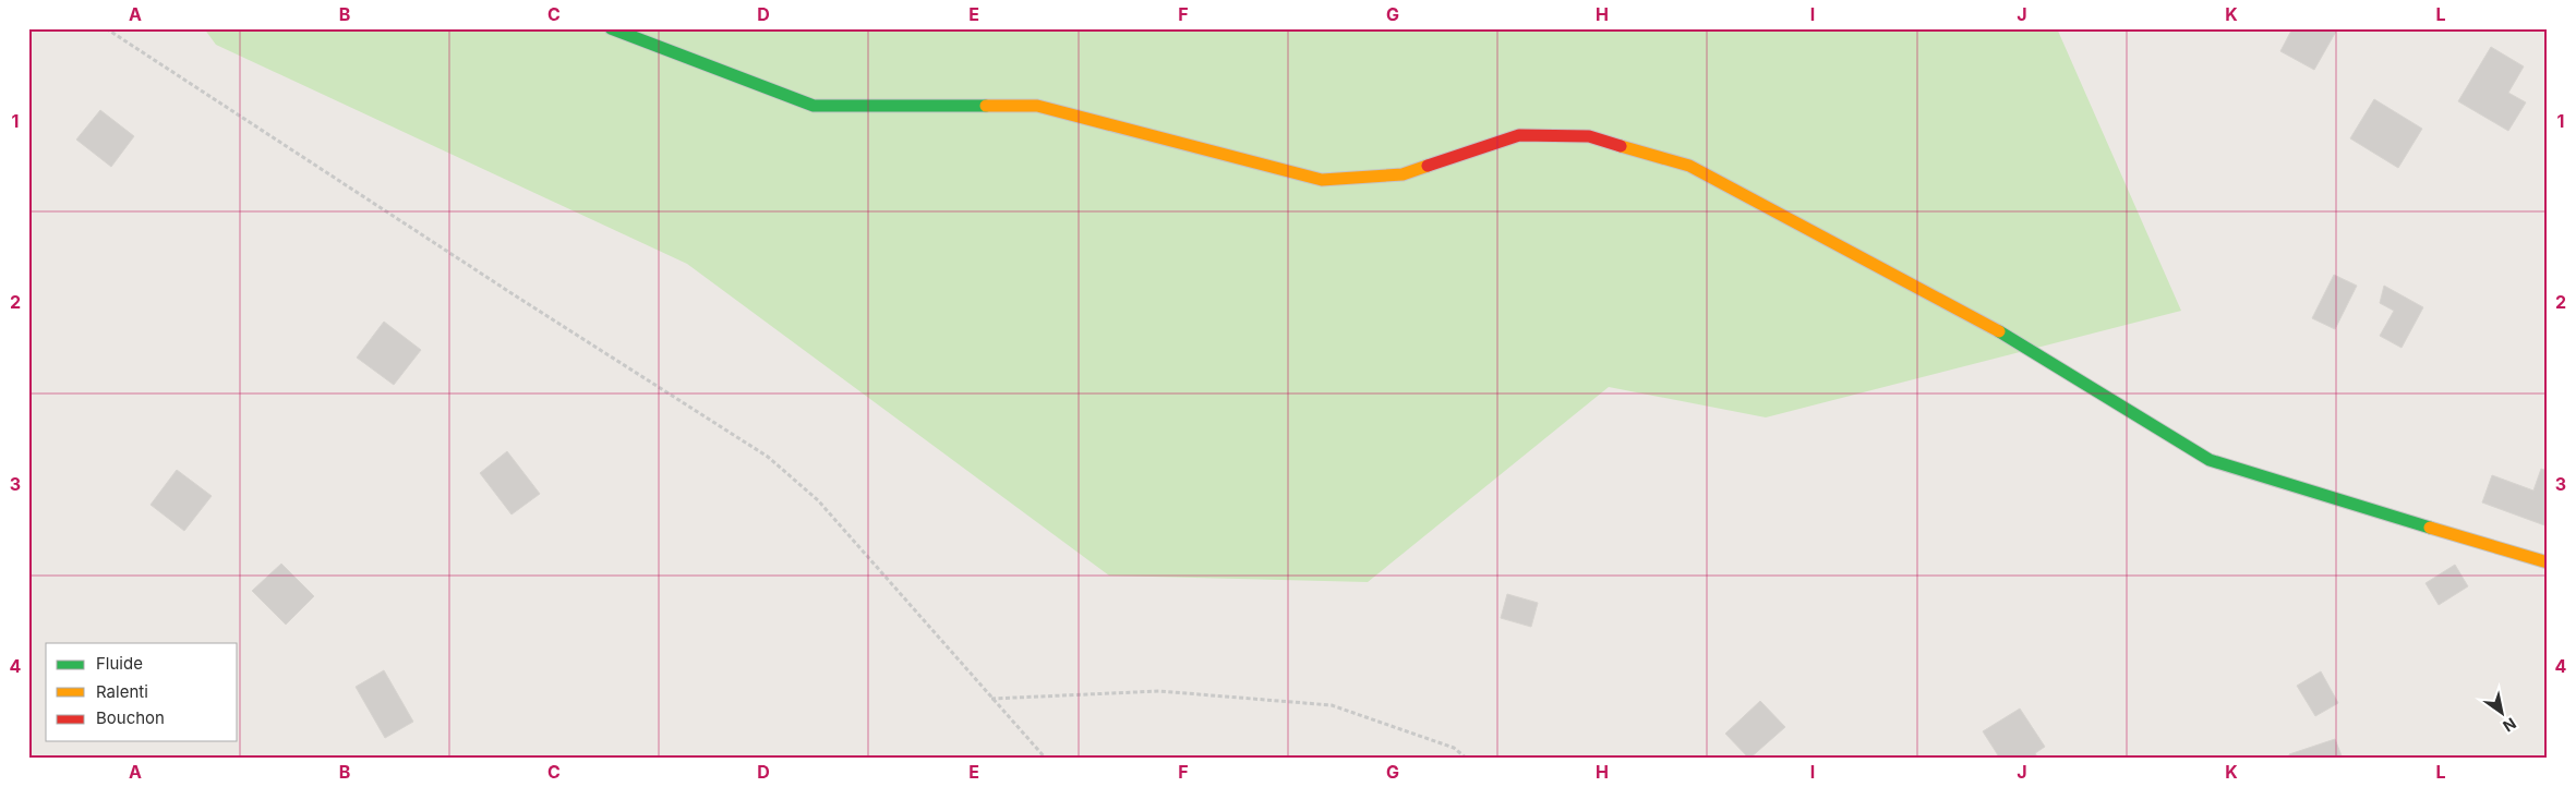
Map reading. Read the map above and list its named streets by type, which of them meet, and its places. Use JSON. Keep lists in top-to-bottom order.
{
  "legend": ["Fluide", "Ralenti", "Bouchon"],
  "north": "bottom right",
  "grid": {
    "columns": [
      "A",
      "B",
      "C",
      "D",
      "E",
      "F",
      "G",
      "H",
      "I",
      "J",
      "K",
      "L"
    ],
    "rows": [
      "1",
      "2",
      "3",
      "4"
    ]
  }
}
